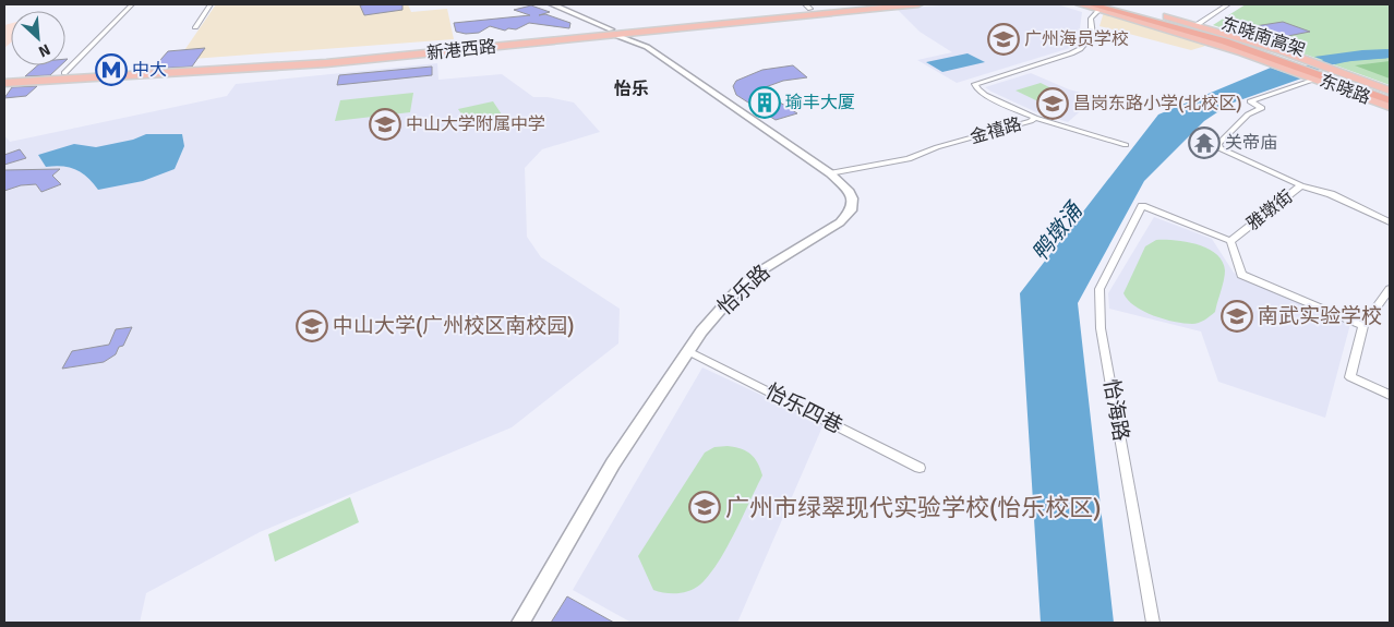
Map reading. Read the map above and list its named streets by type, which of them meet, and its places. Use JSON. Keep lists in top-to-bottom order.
{
  "streets": {
    "highway": ["东晓南高架"],
    "main road": ["新港西路", "东晓路"],
    "street": [
      "金禧路",
      "雅墩街",
      "怡乐路",
      "怡乐四巷",
      "怡海路"
    ]
  },
  "crossings": [
    ["东晓南高架", "东晓路"],
    ["东晓南高架", "金禧路"],
    ["新港西路", "怡乐路"],
    ["东晓路", "金禧路"],
    ["东晓路", "雅墩街"],
    ["金禧路", "怡乐路"],
    ["雅墩街", "怡海路"],
    ["怡乐路", "怡乐四巷"]
  ],
  "districts": ["怡乐"],
  "water": ["鸭墩涌"],
  "places": {
    "school or university": [
      "广州海员学校",
      "昌岗东路小学(北校区)",
      "中山大学附属中学",
      "南武实验学校",
      "中山大学(广州校区南校园)",
      "广州市绿翠现代实验学校(怡乐校区)"
    ],
    "metro station": ["中大"],
    "building": ["瑜丰大厦"],
    "temple": ["关帝庙"]
  },
  "north": "bottom right"
}
